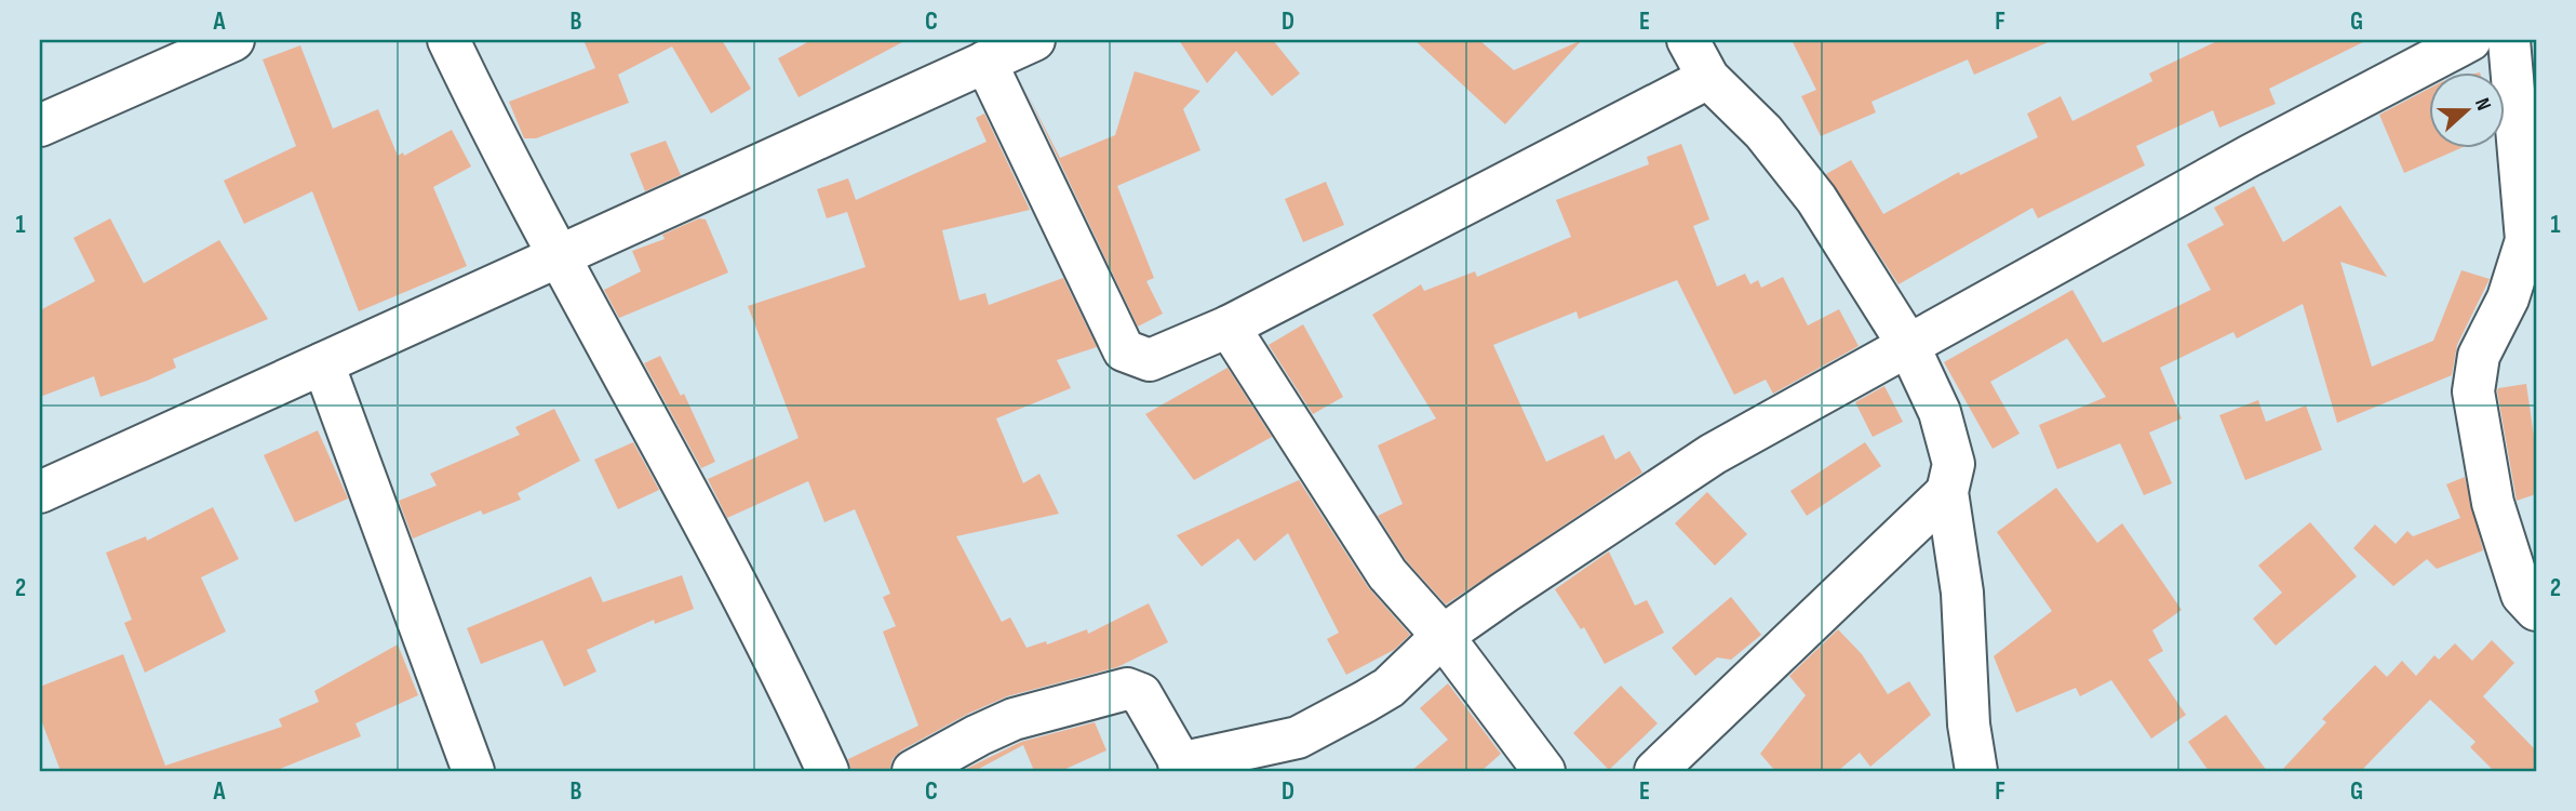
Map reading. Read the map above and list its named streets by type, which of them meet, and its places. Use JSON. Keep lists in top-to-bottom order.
{
  "north": "right",
  "grid": {
    "columns": [
      "A",
      "B",
      "C",
      "D",
      "E",
      "F",
      "G"
    ],
    "rows": ["1", "2"]
  }
}
